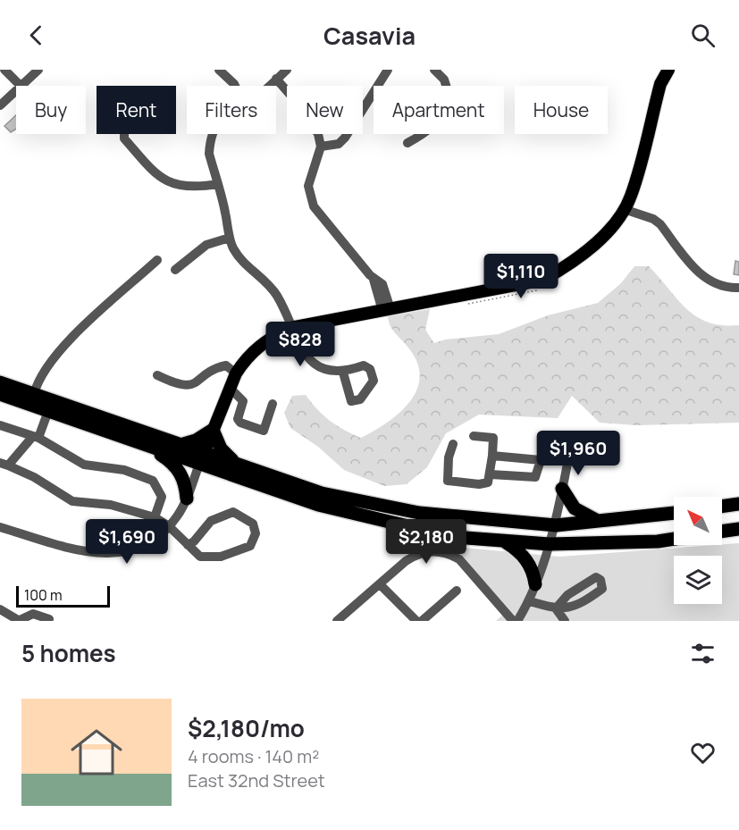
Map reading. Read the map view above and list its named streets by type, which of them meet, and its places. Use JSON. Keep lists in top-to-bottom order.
{
  "scale_bar": "100 m",
  "north": "top left",
  "page": {
    "header": "Casavia",
    "chip": [
      "Buy",
      "Rent",
      "Filters",
      "New",
      "Apartment",
      "House"
    ],
    "price": [
      "$1,110",
      "$828",
      "$1,960",
      "$1,690",
      "$2,180"
    ],
    "scale": "100 m",
    "heading": "5 homes",
    "list": [
      {
        "name": "$2,180/mo",
        "note": "4 rooms · 140 m² · East 32nd Street"
      }
    ]
  }
}
